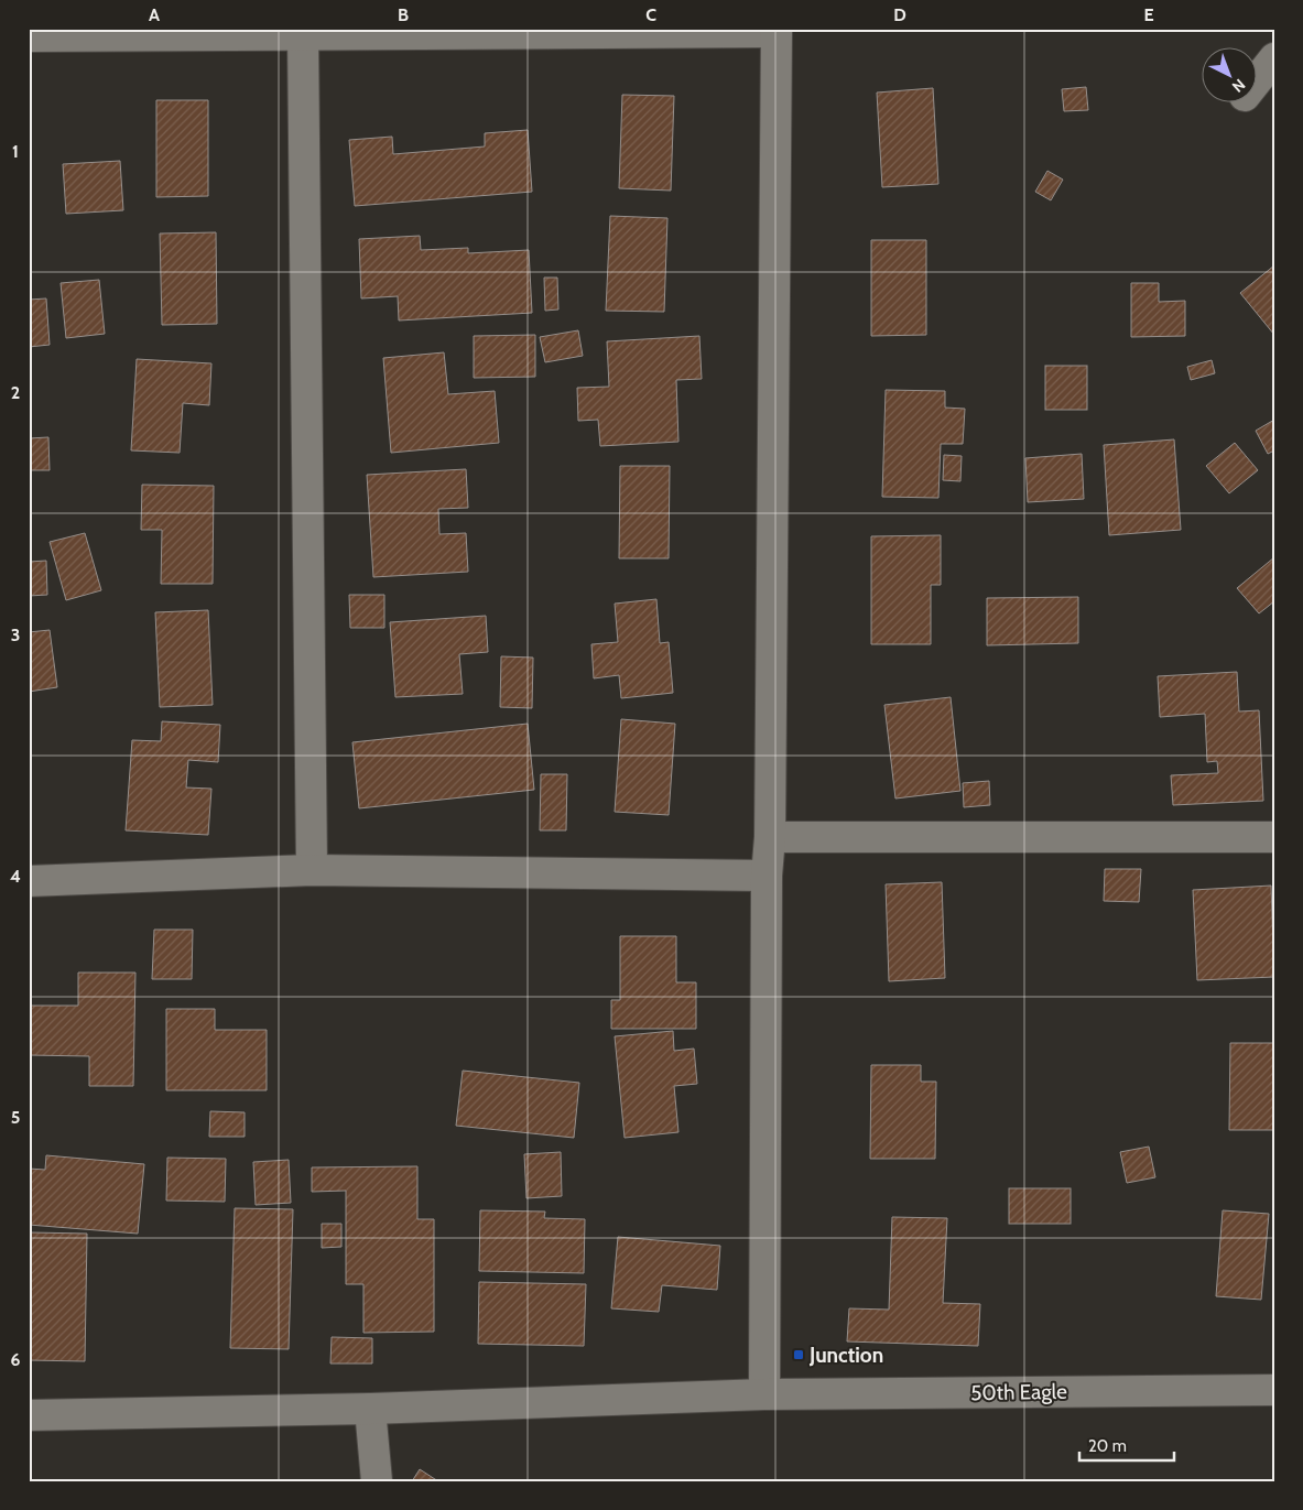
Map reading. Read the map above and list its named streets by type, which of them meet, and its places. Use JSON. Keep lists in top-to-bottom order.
{
  "streets": {
    "street": ["50th Eagle"]
  },
  "places": {
    "transit": ["Junction"]
  },
  "scale_bar": "20 m",
  "north": "bottom right",
  "grid": {
    "columns": [
      "A",
      "B",
      "C",
      "D",
      "E"
    ],
    "rows": [
      "1",
      "2",
      "3",
      "4",
      "5",
      "6"
    ]
  }
}
